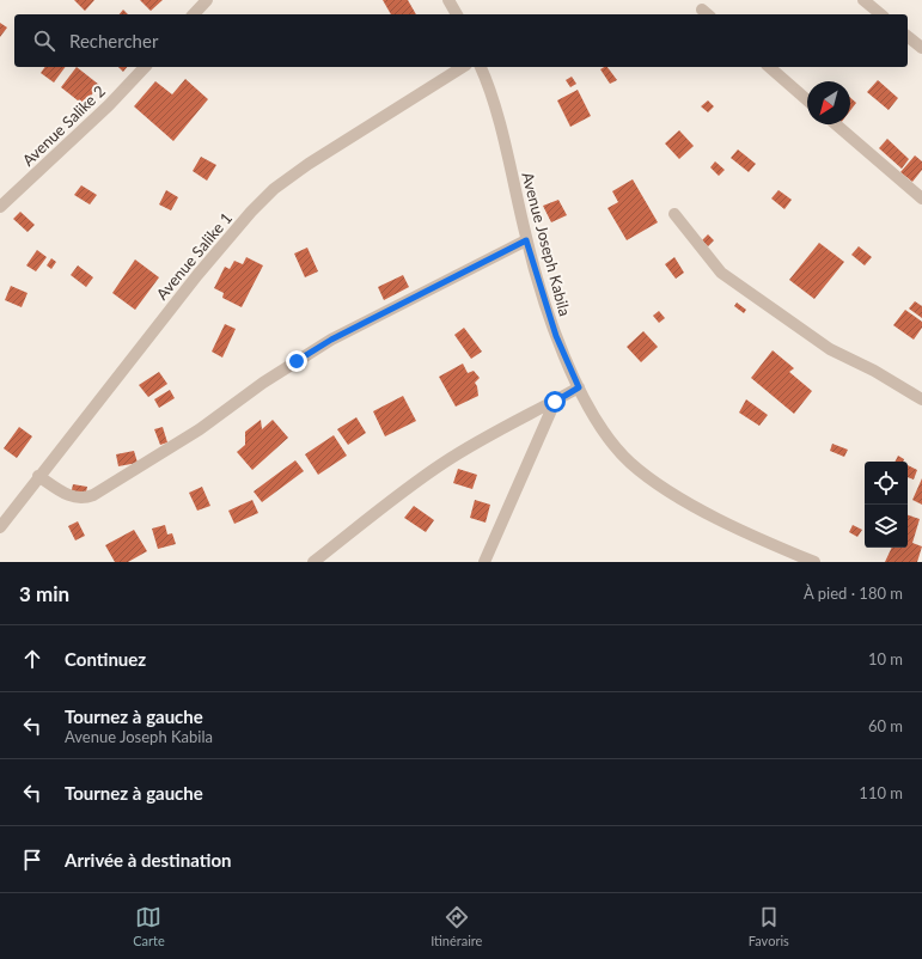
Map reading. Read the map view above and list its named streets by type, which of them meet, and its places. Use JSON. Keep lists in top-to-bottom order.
{
  "streets": {
    "street": ["Avenue Salike 2", "Avenue Joseph Kabila", "Avenue Salike 1"]
  },
  "north": "bottom left",
  "page": {
    "search": "Rechercher",
    "heading": ["3 min", "À pied · 180 m"],
    "list": [
      ["Continuez", "10 m"],
      ["Tournez à gauche", "Avenue Joseph Kabila", "60 m"],
      ["Tournez à gauche", "110 m"],
      "Arrivée à destination"
    ],
    "nav": ["Carte", "Itinéraire", "Favoris"]
  }
}
